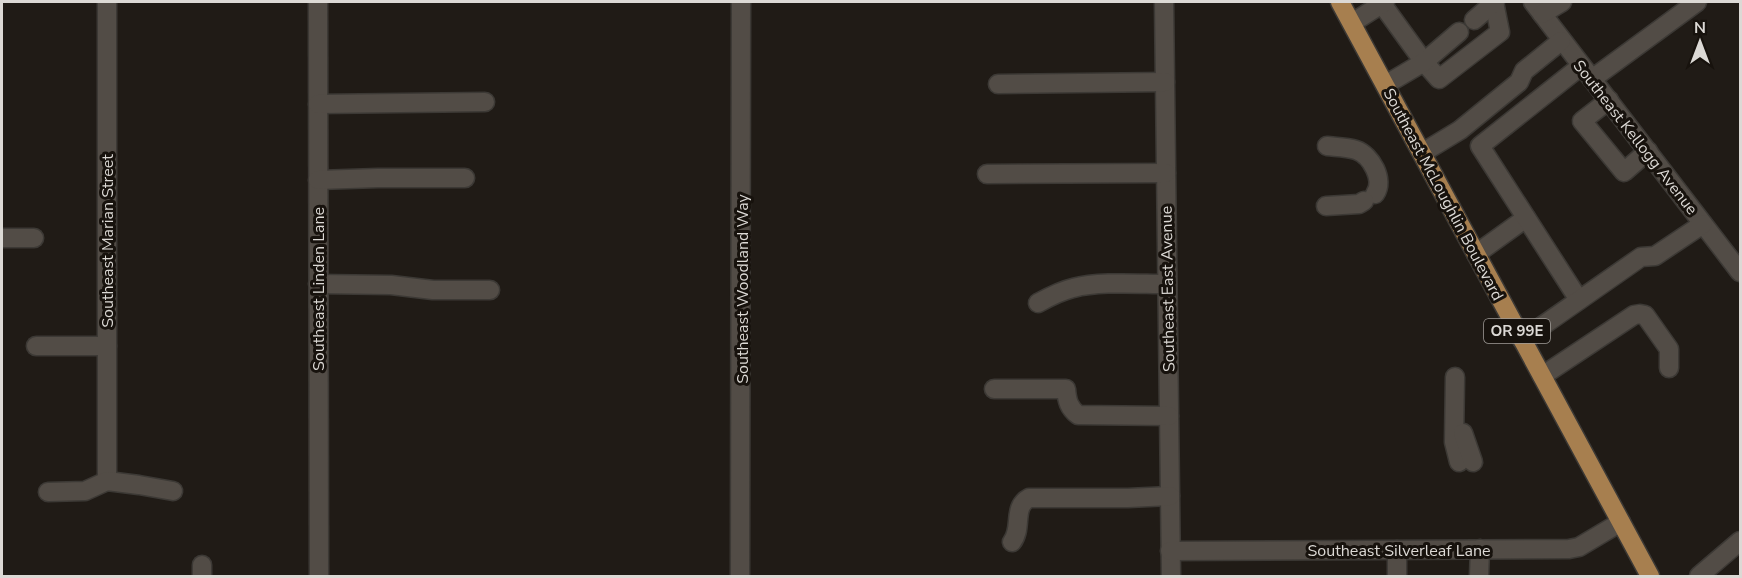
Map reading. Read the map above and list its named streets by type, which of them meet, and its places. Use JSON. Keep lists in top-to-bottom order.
{
  "streets": {
    "main road": ["Southeast McLoughlin Boulevard", "OR 99E"],
    "street": [
      "Southeast Kellogg Avenue",
      "Southeast Marian Street",
      "Southeast Linden Lane",
      "Southeast Woodland Way",
      "Southeast East Avenue",
      "Southeast Silverleaf Lane"
    ]
  },
  "crossings": [
    ["Southeast McLoughlin Boulevard", "Southeast Silverleaf Lane"],
    ["Southeast East Avenue", "Southeast Silverleaf Lane"]
  ],
  "north": "top"
}
